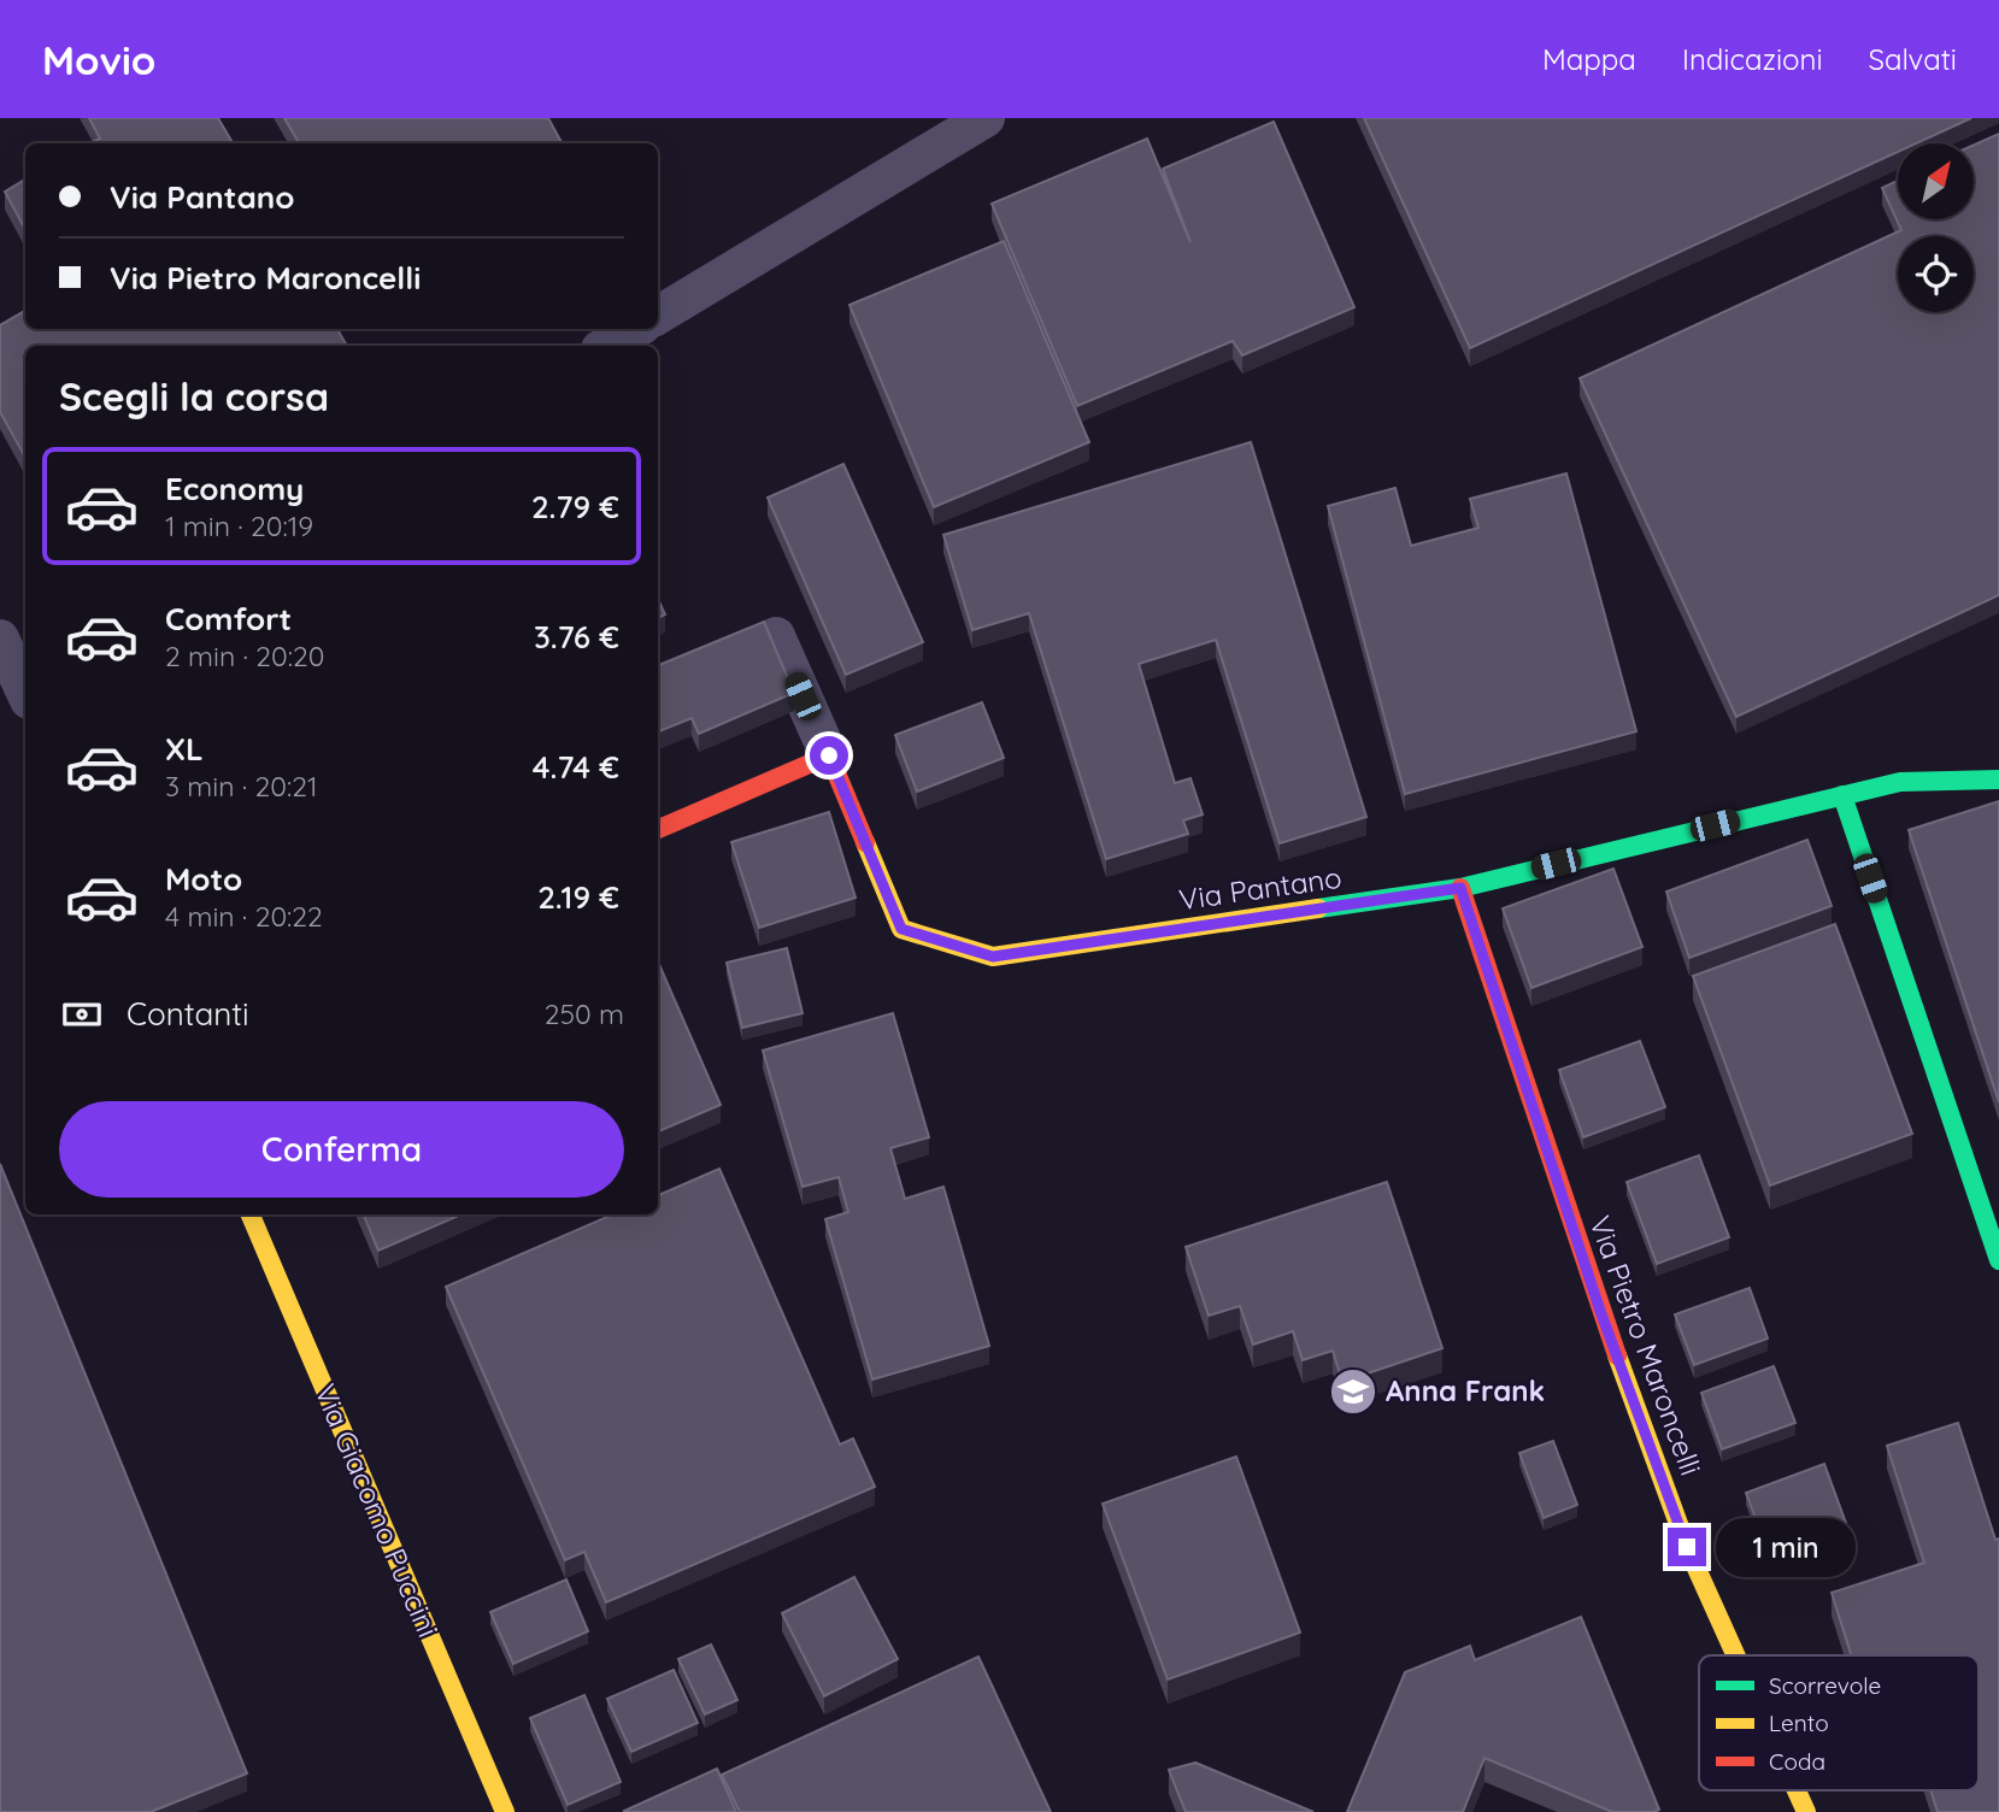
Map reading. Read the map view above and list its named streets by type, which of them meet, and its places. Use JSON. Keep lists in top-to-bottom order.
{
  "streets": {
    "street": ["Via Pantano", "Via Pietro Maroncelli", "Via Giacomo Puccini"]
  },
  "crossings": [
    ["Via Pantano", "Via Pietro Maroncelli"]
  ],
  "places": {
    "school or university": ["Anna Frank"]
  },
  "legend": ["Scorrevole", "Lento", "Coda"],
  "north": "top right",
  "page": {
    "header": "Movio",
    "nav": ["Mappa", "Indicazioni", "Salvati"],
    "banner": ["Via Pantano", "Via Pietro Maroncelli"],
    "heading": "Scegli la corsa",
    "list": [
      {
        "name": "Economy",
        "note": "1 min · 20:19",
        "value": "2.79 €"
      },
      {
        "name": "Comfort",
        "note": "2 min · 20:20",
        "value": "3.76 €"
      },
      {
        "name": "XL",
        "note": "3 min · 20:21",
        "value": "4.74 €"
      },
      {
        "name": "Moto",
        "note": "4 min · 20:22",
        "value": "2.19 €"
      }
    ],
    "pay": ["Contanti", "250 m"],
    "buttons": "Conferma",
    "bubble": "1 min"
  }
}
